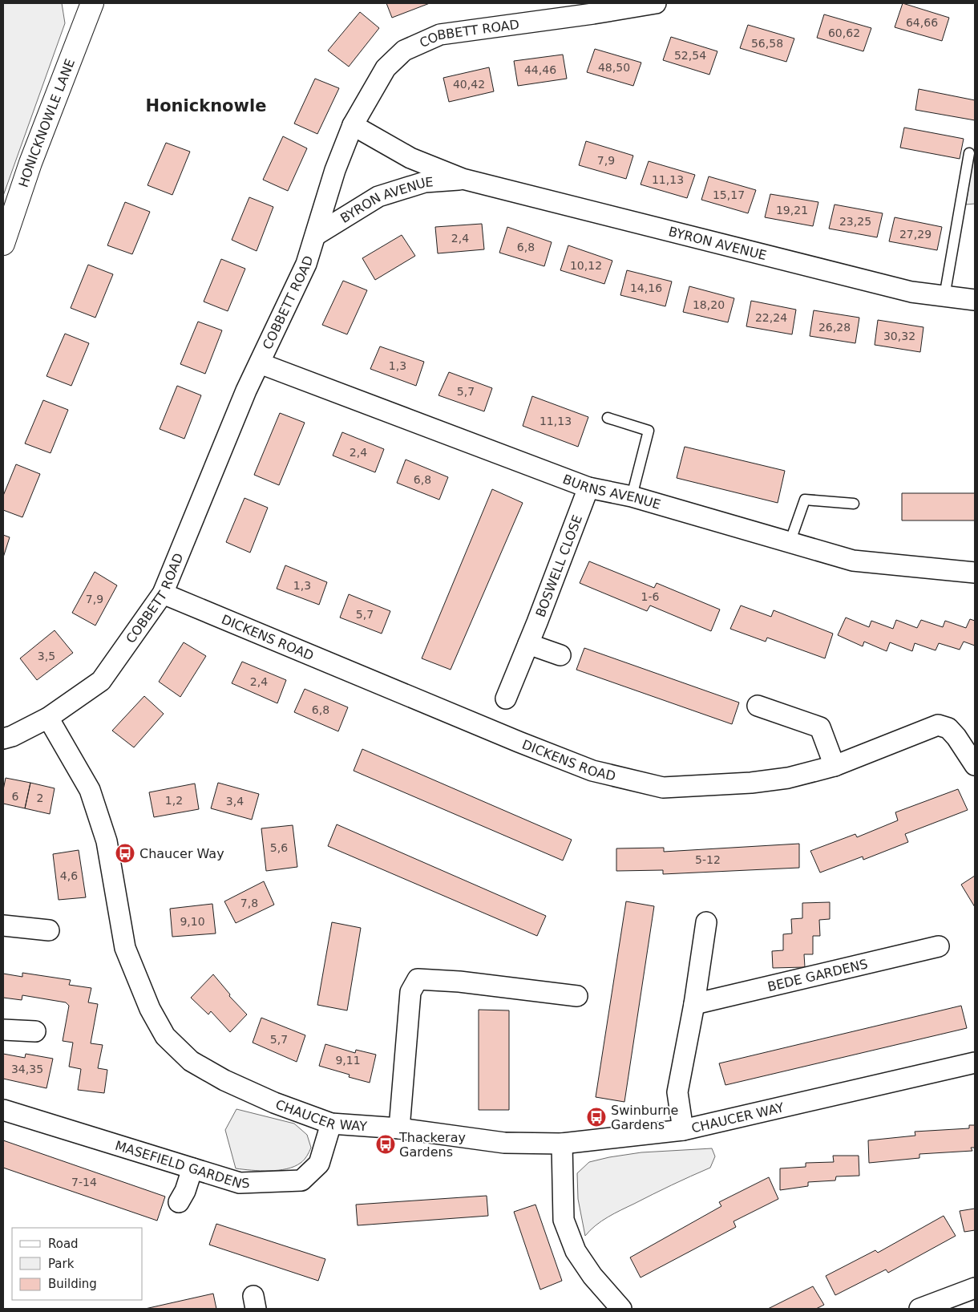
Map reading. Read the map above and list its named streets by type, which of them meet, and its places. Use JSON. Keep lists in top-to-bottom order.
{
  "streets": {
    "street": [
      "COBBETT ROAD",
      "HONICKNOWLE LANE",
      "BYRON AVENUE",
      "BURNS AVENUE",
      "BOSWELL CLOSE",
      "DICKENS ROAD",
      "BEDE GARDENS",
      "CHAUCER WAY",
      "MASEFIELD GARDENS"
    ]
  },
  "crossings": [
    ["COBBETT ROAD", "BYRON AVENUE"],
    ["COBBETT ROAD", "BURNS AVENUE"],
    ["COBBETT ROAD", "DICKENS ROAD"],
    ["COBBETT ROAD", "CHAUCER WAY"],
    ["BURNS AVENUE", "BOSWELL CLOSE"],
    ["CHAUCER WAY", "MASEFIELD GARDENS"]
  ],
  "districts": ["Honicknowle"],
  "places": {
    "bus stop": ["Chaucer Way", "Swinburne Gardens", "Thackeray Gardens"]
  },
  "house_numbers": [
    "64,66",
    "60,62",
    "56,58",
    "52,54",
    "48,50",
    "44,46",
    "40,42",
    "7,9",
    "11,13",
    "15,17",
    "19,21",
    "23,25",
    "27,29",
    "2,4",
    "6,8",
    "10,12",
    "14,16",
    "18,20",
    "22,24",
    "26,28",
    "30,32",
    "1,3",
    "5,7",
    "11,13",
    "2,4",
    "6,8",
    "1,3",
    "1-6",
    "7,9",
    "5,7",
    "3,5",
    "2,4",
    "6,8",
    "6",
    "2",
    "1,2",
    "3,4",
    "5,6",
    "5-12",
    "4,6",
    "7,8",
    "9,10",
    "5,7",
    "9,11",
    "34,35",
    "7-14"
  ],
  "legend": ["Road", "Park", "Building"]
}
